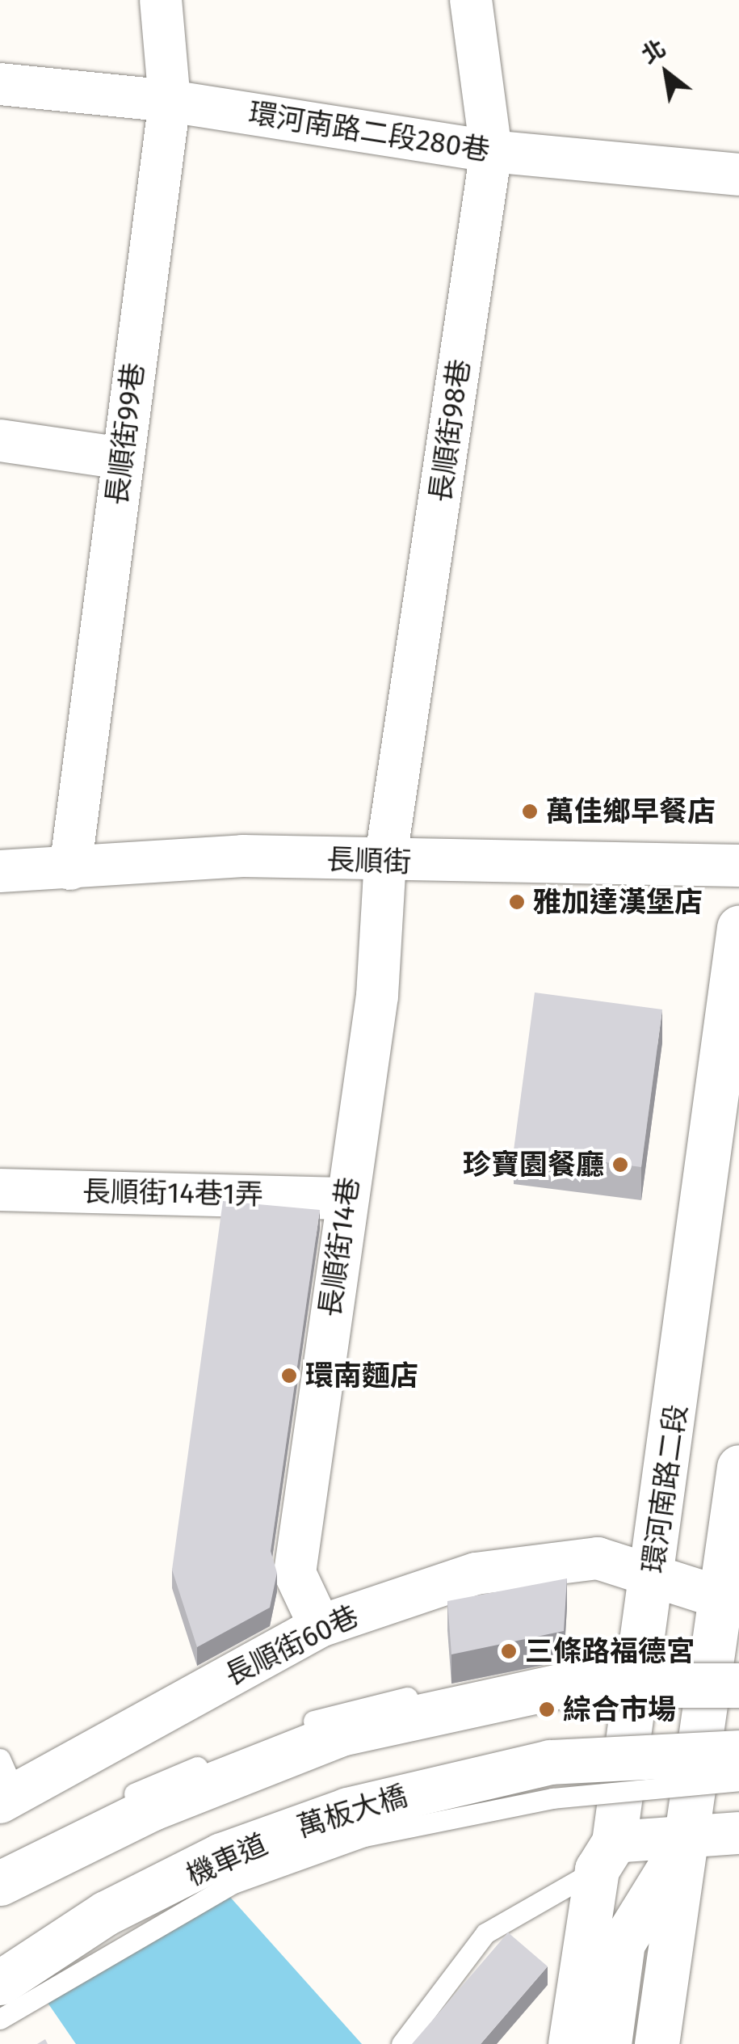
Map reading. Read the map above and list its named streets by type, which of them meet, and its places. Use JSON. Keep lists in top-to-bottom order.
{
  "streets": {
    "main road": ["環河南路二段", "萬板大橋"],
    "street": [
      "環河南路二段280巷",
      "長順街98巷",
      "長順街99巷",
      "長順街",
      "長順街14巷1弄",
      "長順街14巷",
      "長順街60巷"
    ],
    "lane": ["機車道"]
  },
  "crossings": [
    ["環河南路二段280巷", "長順街98巷"],
    ["環河南路二段280巷", "長順街99巷"],
    ["長順街98巷", "長順街"],
    ["長順街98巷", "長順街14巷"],
    ["長順街99巷", "長順街"],
    ["長順街", "長順街14巷"],
    ["長順街14巷1弄", "長順街14巷"],
    ["長順街14巷", "長順街60巷"],
    ["環河南路二段", "長順街60巷"]
  ],
  "places": [
    "萬佳鄉早餐店",
    "雅加達漢堡店",
    "珍寶園餐廳",
    "環南麵店",
    "三條路福德宮",
    "綜合市場"
  ],
  "north": "top left"
}
